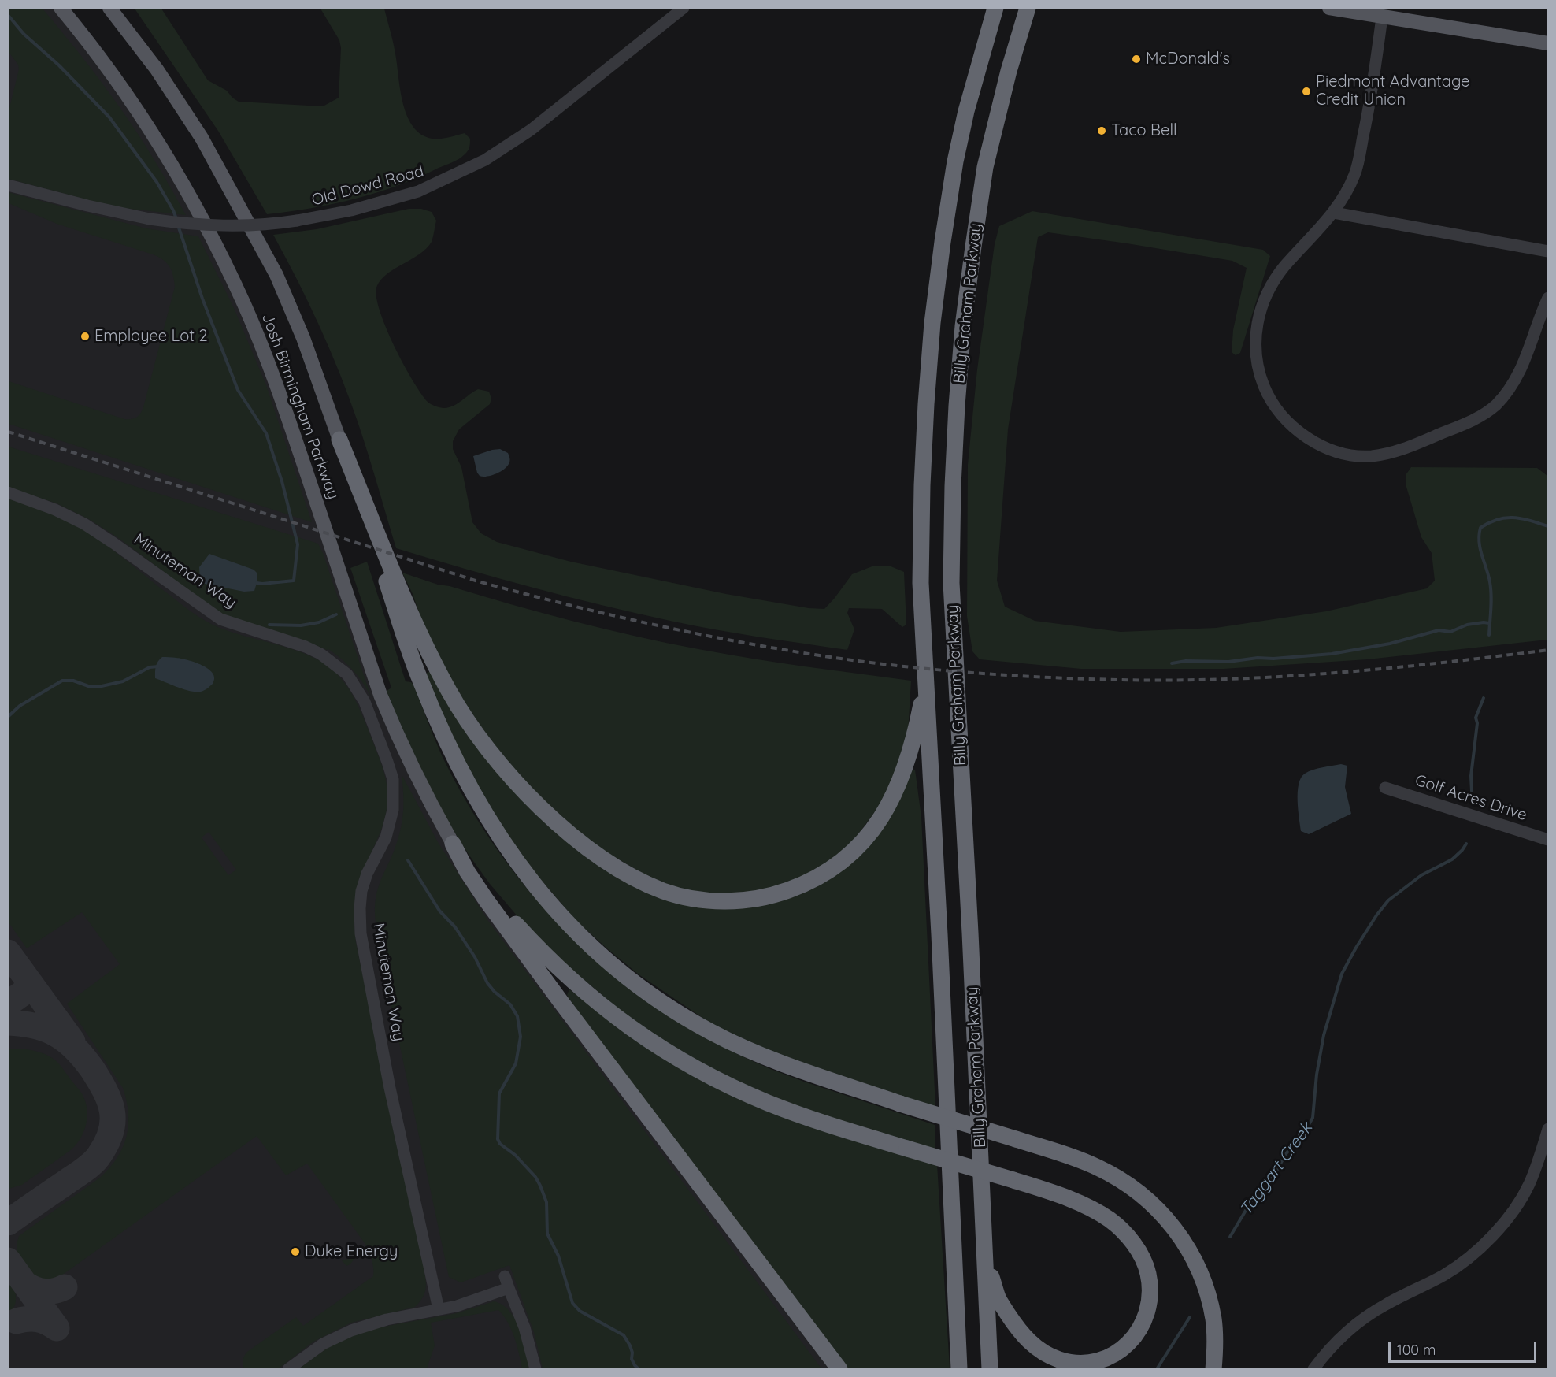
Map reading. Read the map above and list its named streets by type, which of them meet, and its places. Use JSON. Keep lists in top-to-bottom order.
{
  "streets": {
    "highway": ["Billy Graham Parkway"],
    "main road": ["Josh Birmingham Parkway"],
    "street": ["Old Dowd Road", "Minuteman Way", "Golf Acres Drive"]
  },
  "water": ["Taggart Creek"],
  "places": [
    "McDonald's",
    "Piedmont Advantage Credit Union",
    "Taco Bell",
    "Employee Lot 2",
    "Duke Energy"
  ],
  "scale_bar": "100 m"
}
